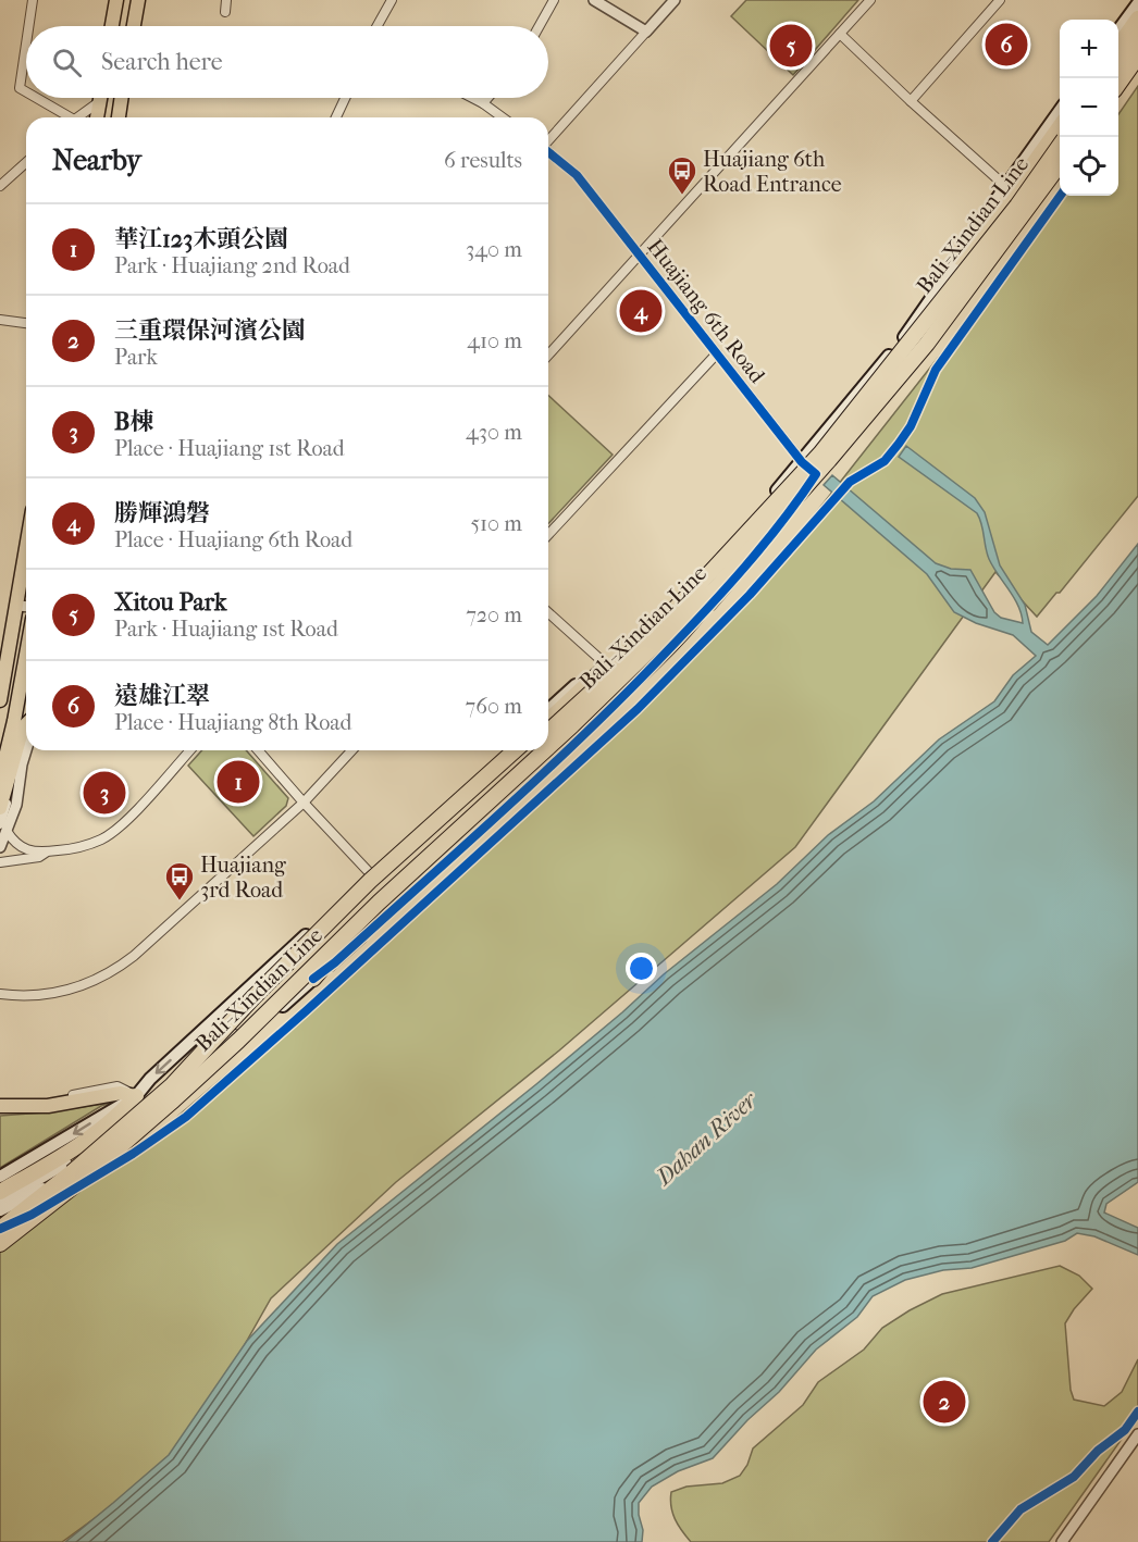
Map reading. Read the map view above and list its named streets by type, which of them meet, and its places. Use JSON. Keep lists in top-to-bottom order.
{
  "streets": {
    "highway": ["Bali-Xindian Line"],
    "street": ["Huajiang 6th Road"]
  },
  "water": ["Dahan River"],
  "places": {
    "bus stop": ["Huajiang 6th Road Entrance", "Huajiang 3rd Road"]
  },
  "page": {
    "map_buttons": ["+", "−"],
    "pins": [
      "6",
      "5",
      "4",
      "1",
      "3",
      "2"
    ],
    "search": "Search here",
    "heading": ["Nearby", "6 results"],
    "list": [
      {
        "mark": "1",
        "name": "華江123木頭公園",
        "note": "Park · Huajiang 2nd Road",
        "value": "340 m"
      },
      {
        "mark": "2",
        "name": "三重環保河濱公園",
        "note": "Park",
        "value": "410 m"
      },
      {
        "mark": "3",
        "name": "B棟",
        "note": "Place · Huajiang 1st Road",
        "value": "430 m"
      },
      {
        "mark": "4",
        "name": "勝輝鴻磐",
        "note": "Place · Huajiang 6th Road",
        "value": "510 m"
      },
      {
        "mark": "5",
        "name": "Xitou Park",
        "note": "Park · Huajiang 1st Road",
        "value": "720 m"
      },
      {
        "mark": "6",
        "name": "遠雄江翠",
        "note": "Place · Huajiang 8th Road",
        "value": "760 m"
      }
    ]
  }
}
